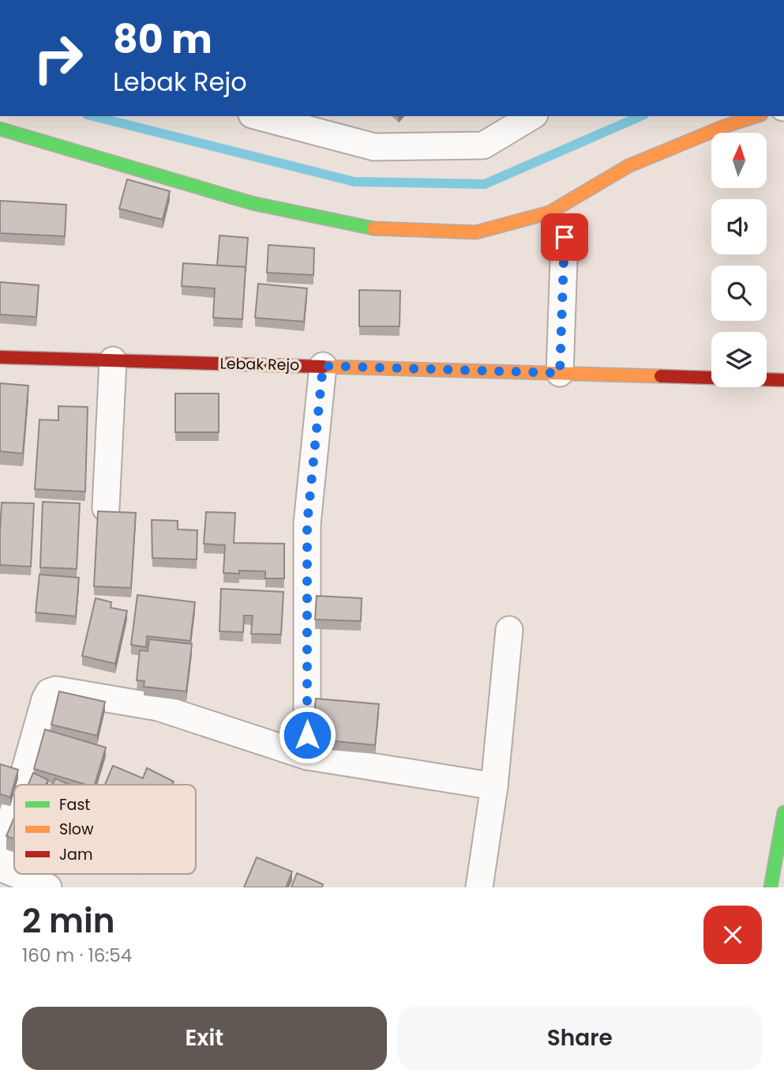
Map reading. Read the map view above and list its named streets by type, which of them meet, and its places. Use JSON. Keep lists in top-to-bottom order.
{
  "streets": {
    "street": ["Lebak Rejo"]
  },
  "legend": ["Fast", "Slow", "Jam"],
  "north": "top",
  "page": {
    "turn": ["80 m", "Lebak Rejo"],
    "heading": ["2 min", "160 m · 16:54"],
    "buttons": ["Exit", "Share"]
  }
}
